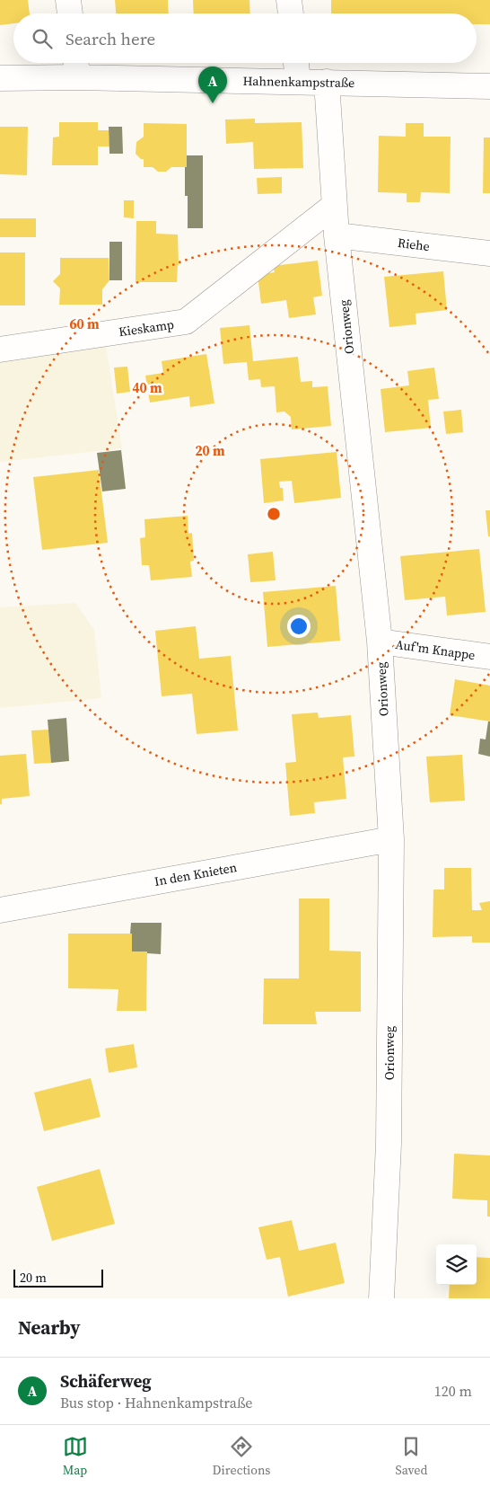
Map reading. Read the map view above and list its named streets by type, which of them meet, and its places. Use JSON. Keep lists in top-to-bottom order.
{
  "streets": {
    "street": [
      "Hahnenkampstraße",
      "Riehe",
      "Orionweg",
      "Kieskamp",
      "Auf'm Knappe",
      "In den Knieten"
    ]
  },
  "crossings": [
    ["Hahnenkampstraße", "Orionweg"],
    ["Riehe", "Orionweg"],
    ["Orionweg", "Kieskamp"],
    ["Orionweg", "Auf'm Knappe"],
    ["Orionweg", "In den Knieten"]
  ],
  "scale_bar": "20 m",
  "page": {
    "search": "Search here",
    "pins": "A",
    "scale": "20 m",
    "heading": "Nearby",
    "list": [
      {
        "mark": "A",
        "name": "Schäferweg",
        "note": "Bus stop · Hahnenkampstraße",
        "value": "120 m"
      }
    ],
    "nav": ["Map", "Directions", "Saved"]
  },
  "rings": ["60 m", "40 m", "20 m"]
}
